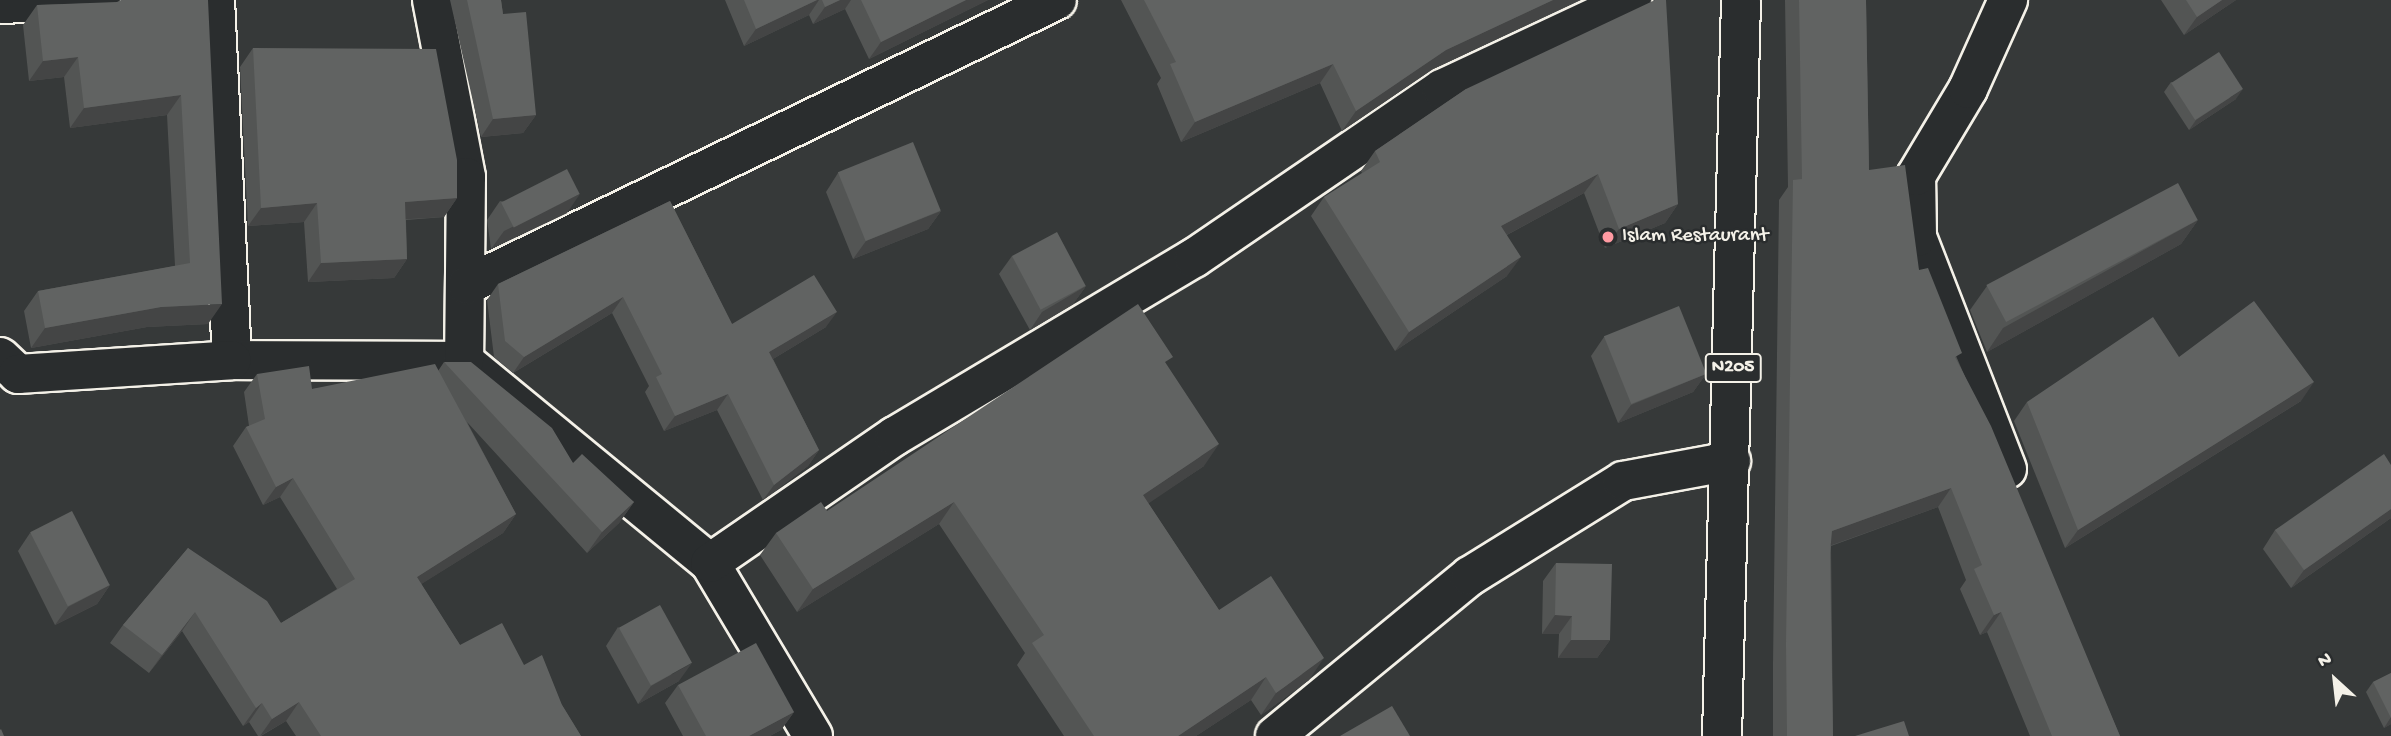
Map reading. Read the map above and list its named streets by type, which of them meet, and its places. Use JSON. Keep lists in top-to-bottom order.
{
  "streets": {
    "main road": ["N205"]
  },
  "places": ["Islam Restaurant"],
  "north": "top left"
}
